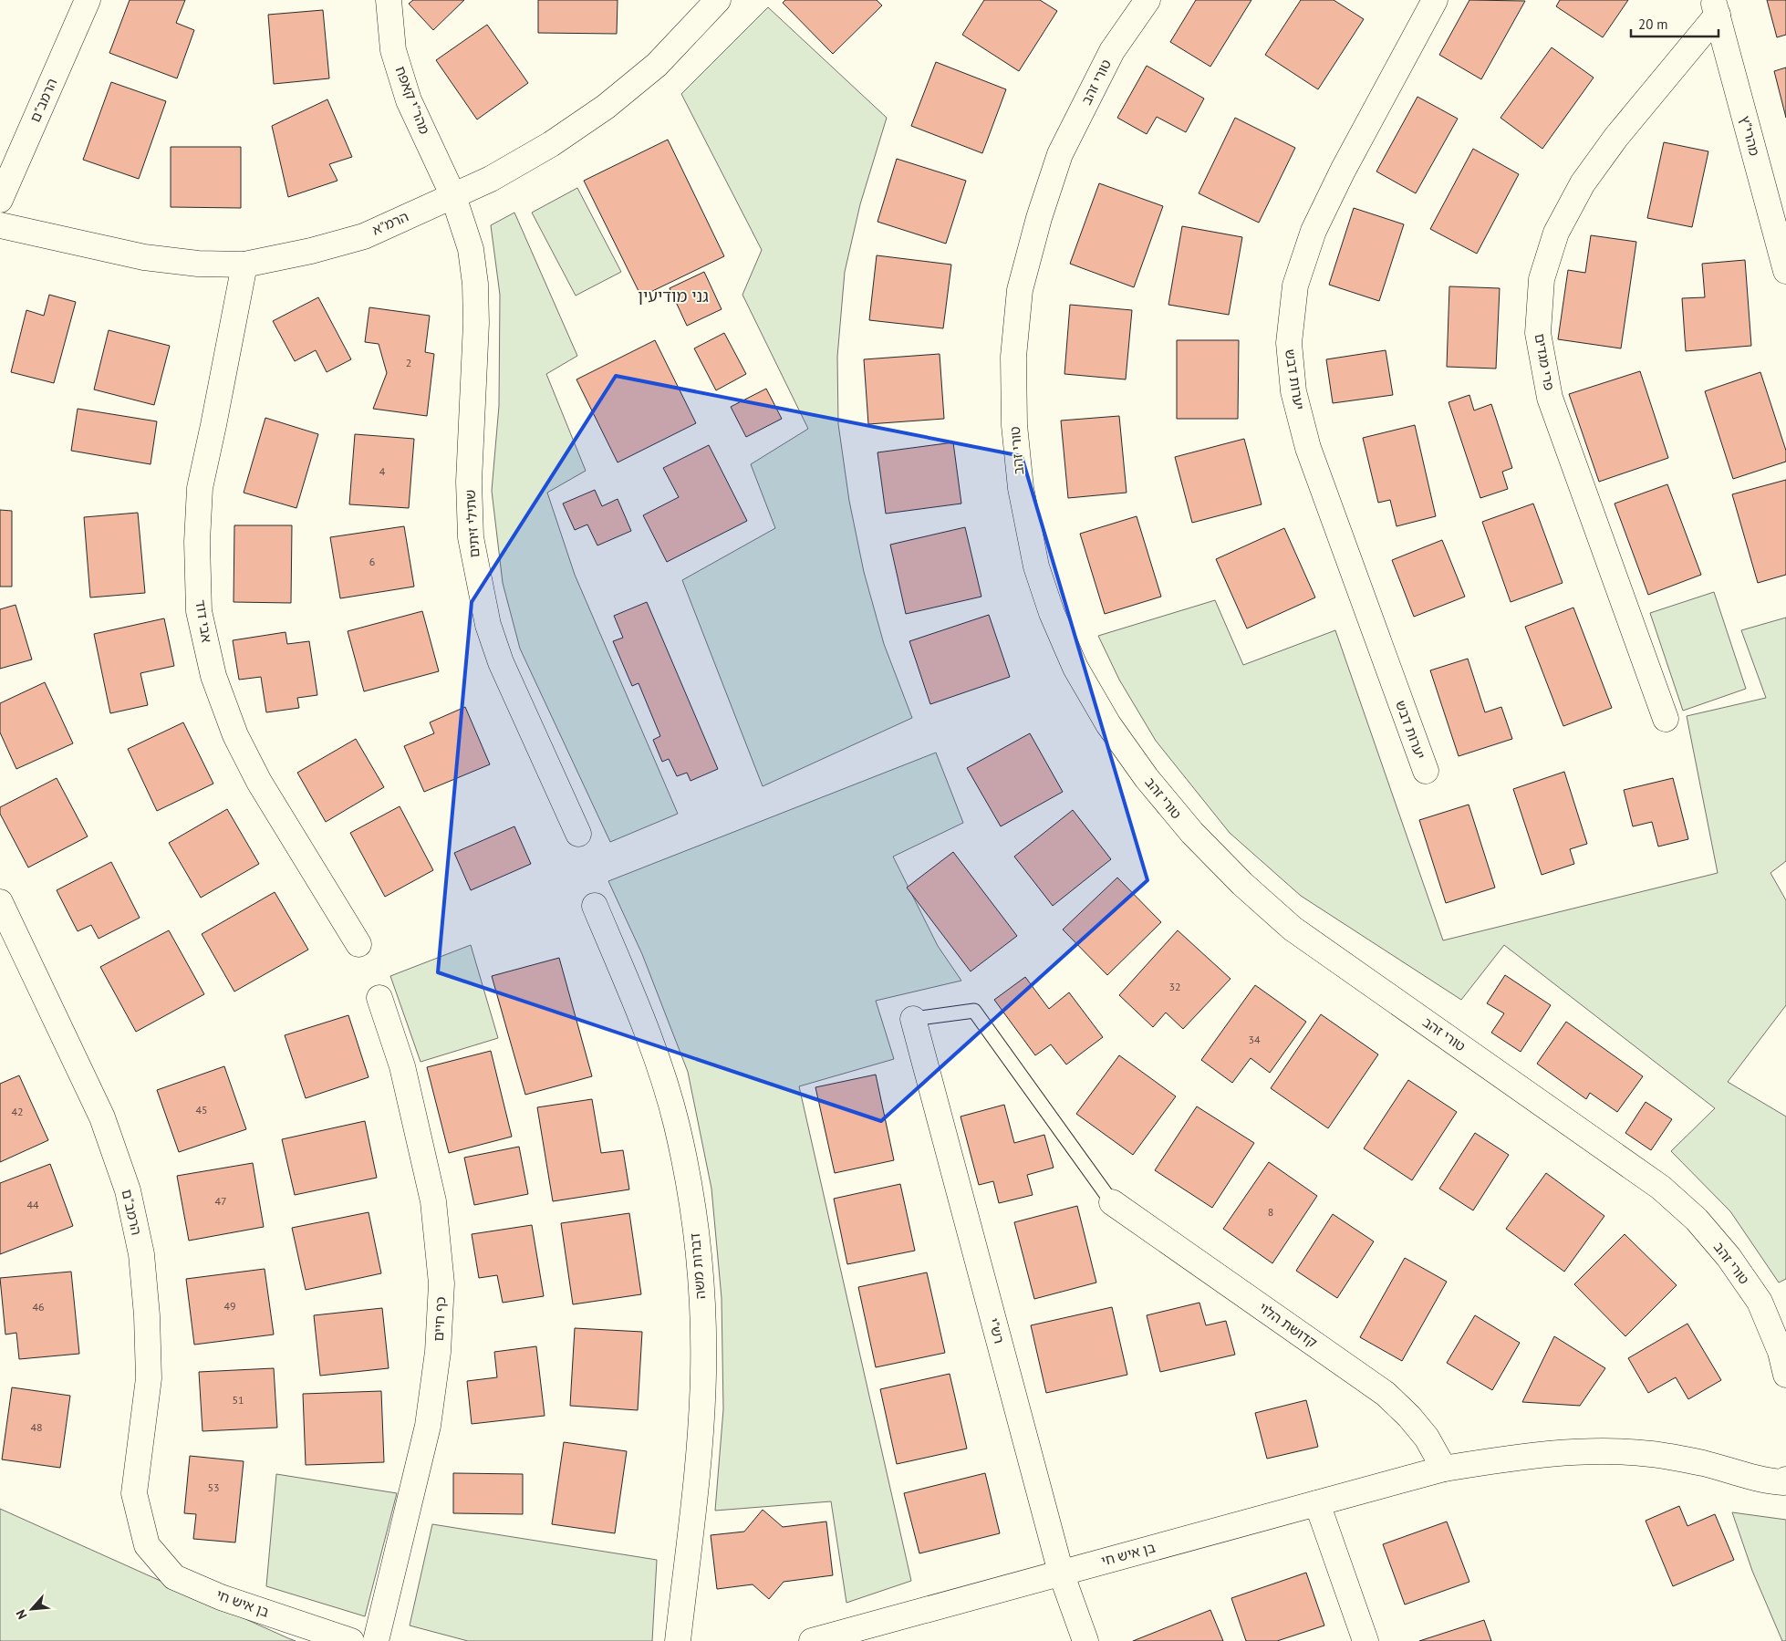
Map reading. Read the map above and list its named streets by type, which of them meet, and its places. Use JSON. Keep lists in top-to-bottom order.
{
  "streets": {
    "street": [
      "טורי זהב",
      "הרמב\"ם",
      "מהר\"י קאפח",
      "מהרי\"ץ",
      "הרמ\"א",
      "פרי מגדים",
      "יערות דבש",
      "שתילי זיתים",
      "אבי דוד",
      "דברות משה",
      "כף חיים",
      "קדושת הלוי",
      "רש\"י",
      "בן איש חי"
    ]
  },
  "crossings": [
    ["הרמב\"ם", "בן איש חי"],
    ["מהר\"י קאפח", "הרמ\"א"],
    ["מהר\"י קאפח", "שתילי זיתים"],
    ["מהרי\"ץ", "פרי מגדים"],
    ["הרמ\"א", "שתילי זיתים"],
    ["הרמ\"א", "אבי דוד"],
    ["קדושת הלוי", "בן איש חי"],
    ["רש\"י", "בן איש חי"]
  ],
  "districts": ["גני מודיעין"],
  "house_numbers": [
    "2",
    "4",
    "6",
    "32",
    "34",
    "45",
    "42",
    "47",
    "44",
    "8",
    "49",
    "46",
    "51",
    "48",
    "53"
  ],
  "scale_bar": "20 m",
  "north": "bottom left"
}
